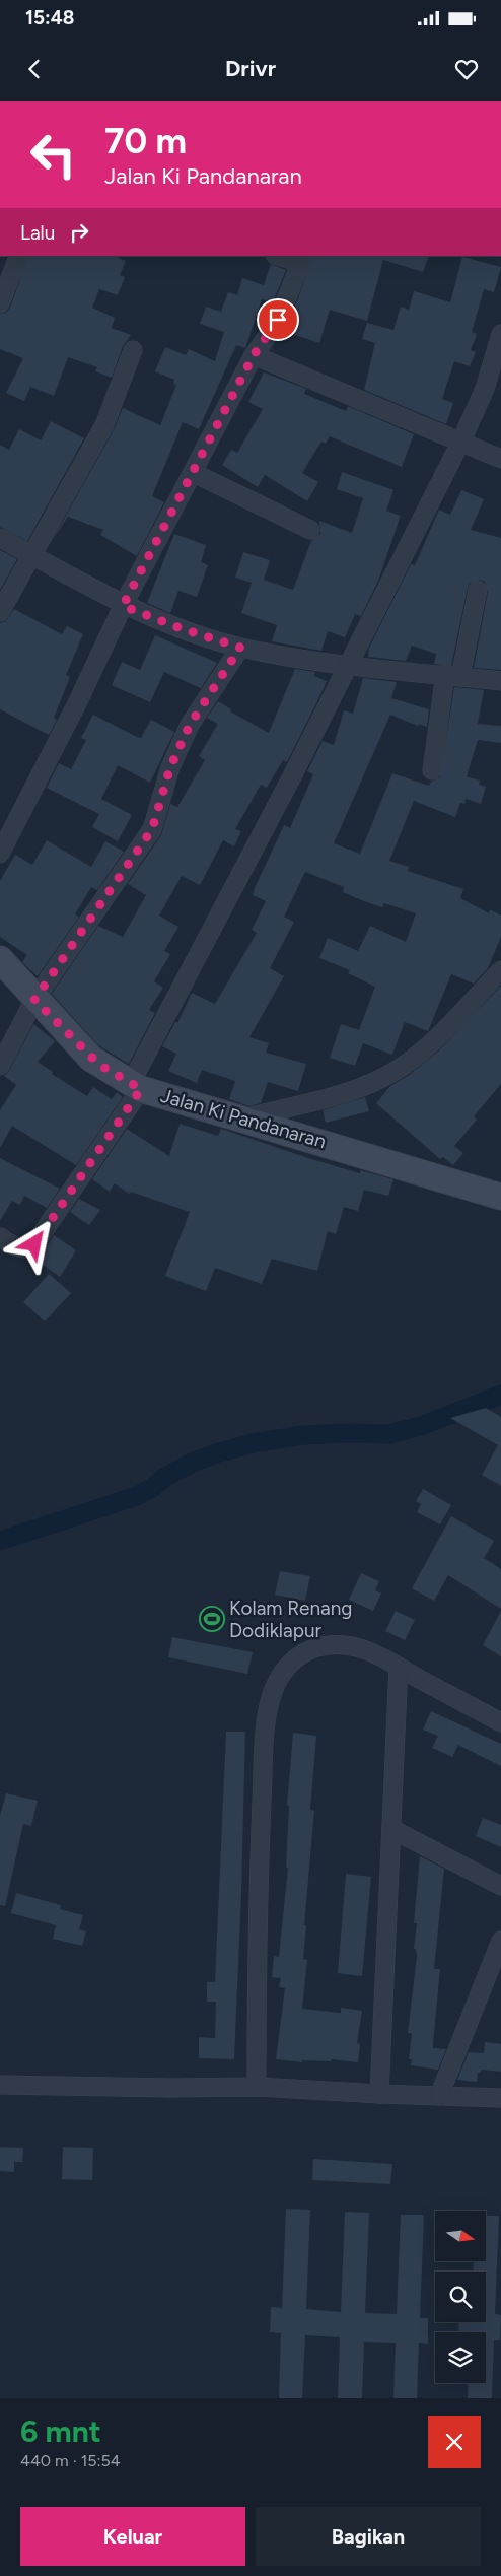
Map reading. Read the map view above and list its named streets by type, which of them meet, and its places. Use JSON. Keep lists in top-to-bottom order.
{
  "streets": {
    "main road": ["Jalan Ki Pandanaran"]
  },
  "places": {
    "sports": ["Kolam Renang Dodiklapur"]
  },
  "north": "right",
  "page": {
    "status": "15:48",
    "header": "Drivr",
    "turn": ["70 m", "Jalan Ki Pandanaran"],
    "then": "Lalu",
    "heading": ["6 mnt", "440 m · 15:54"],
    "buttons": ["Keluar", "Bagikan"]
  }
}
